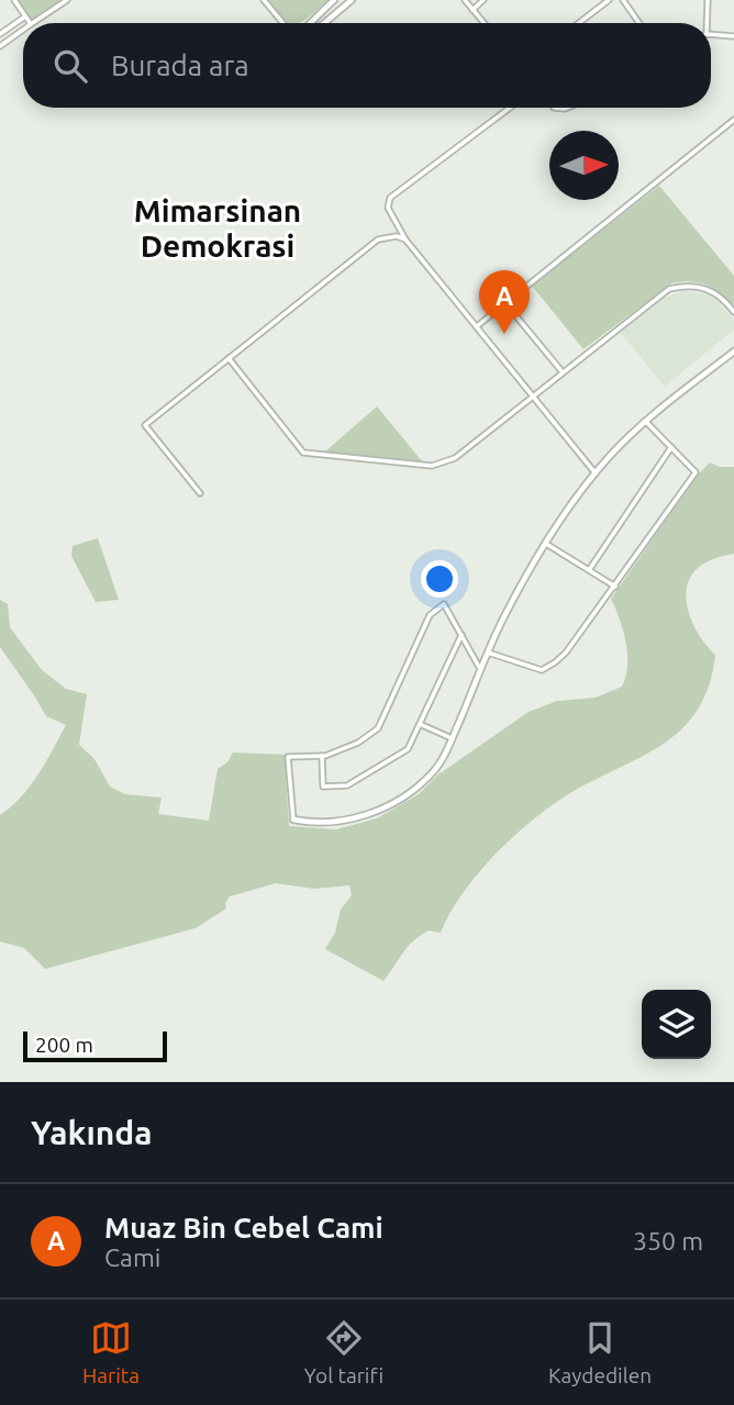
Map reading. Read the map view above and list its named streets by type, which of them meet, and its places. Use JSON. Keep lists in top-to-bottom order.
{
  "districts": ["Mimarsinan Demokrasi"],
  "scale_bar": "200 m",
  "north": "right",
  "page": {
    "search": "Burada ara",
    "pins": "A",
    "scale": "200 m",
    "heading": "Yakında",
    "list": [
      {
        "mark": "A",
        "name": "Muaz Bin Cebel Cami",
        "note": "Cami",
        "value": "350 m"
      }
    ],
    "nav": ["Harita", "Yol tarifi", "Kaydedilen"]
  }
}
